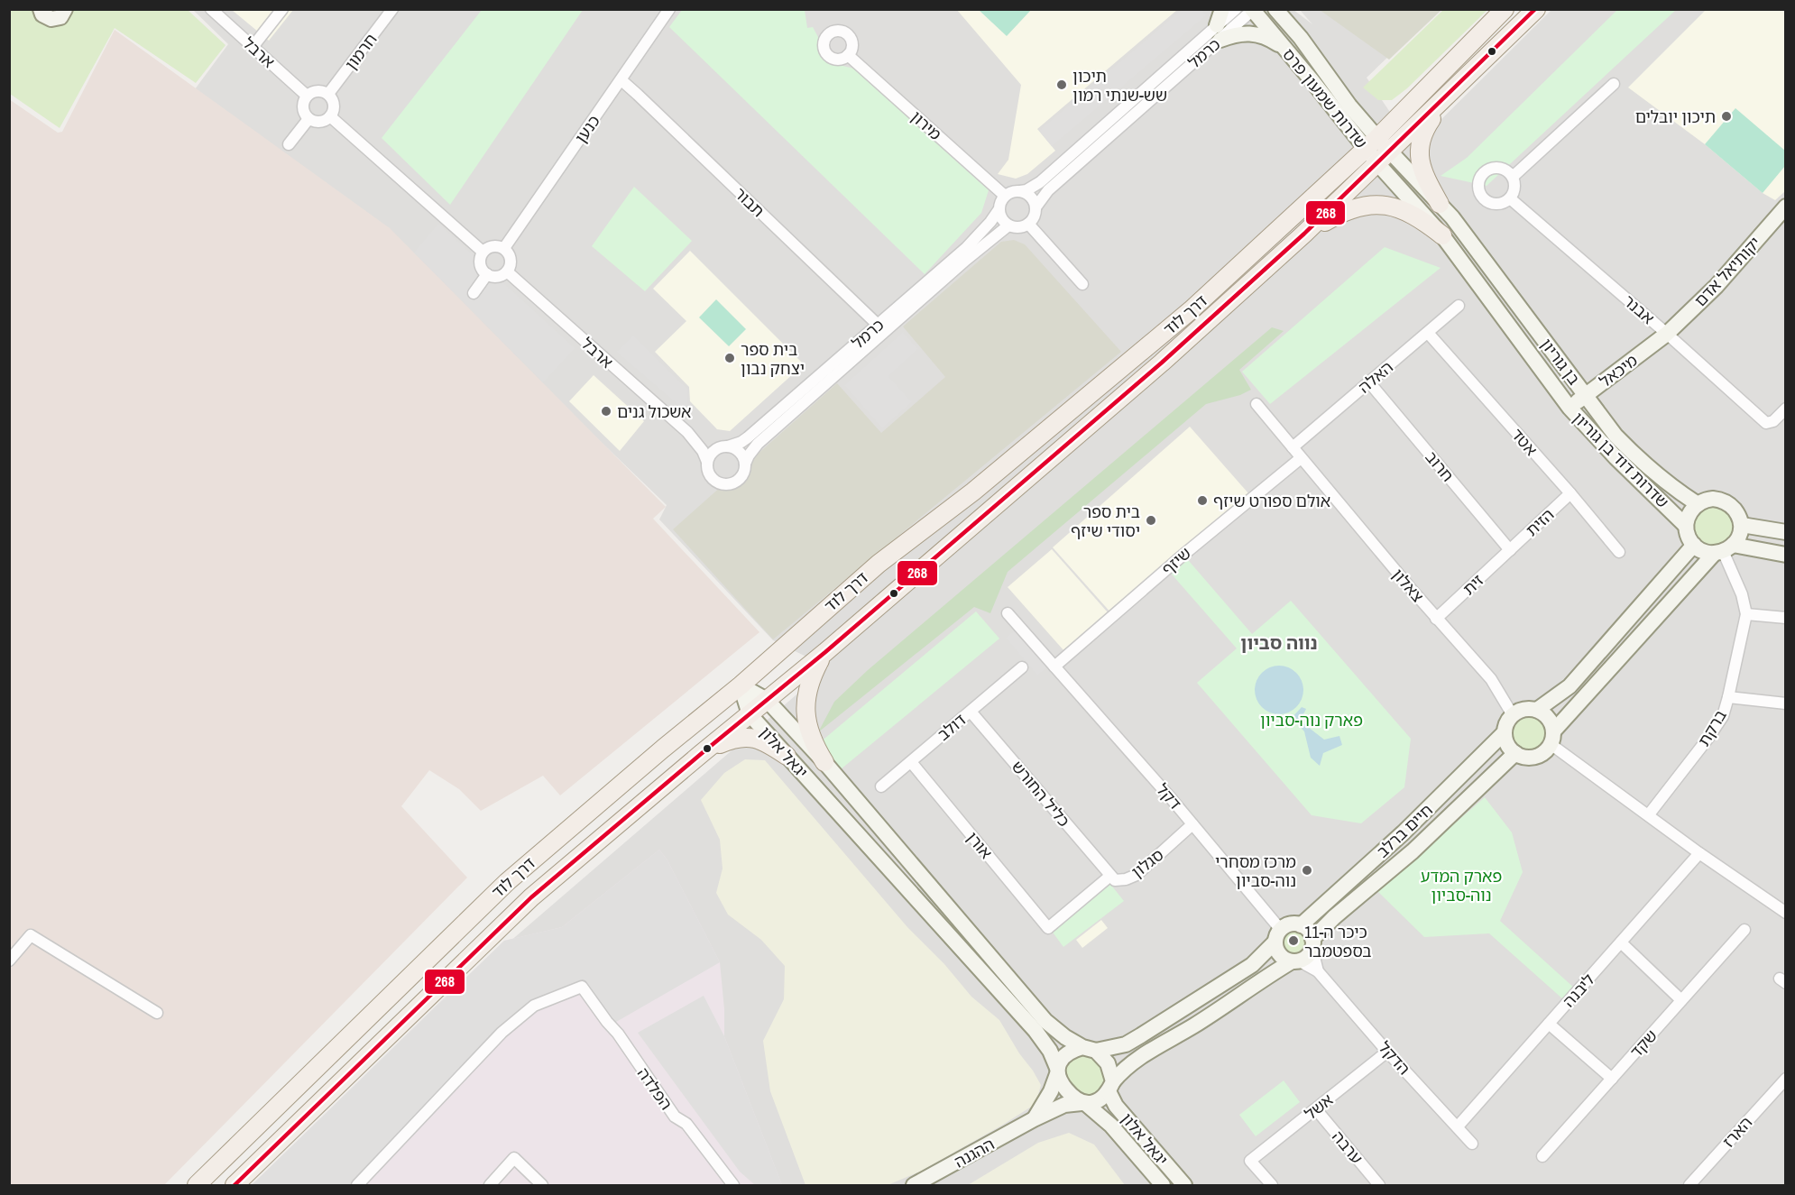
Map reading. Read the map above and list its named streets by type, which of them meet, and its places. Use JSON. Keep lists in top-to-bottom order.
{
  "streets": {
    "main road": ["דרך לוד"],
    "street": [
      "חרמון",
      "ארבל",
      "כרמל",
      "שדרות שמעון פרס",
      "מירון",
      "כנען",
      "תבור",
      "יקותיאל אדם",
      "אבנר",
      "בן גוריון",
      "מיכאל",
      "האלה",
      "אטד",
      "שדרות דוד בן גוריון",
      "חרוב",
      "הזית",
      "שיזף",
      "זית",
      "צאלון",
      "דולב",
      "ברקת",
      "יגאל אלון",
      "כליל החורש",
      "דקל",
      "חיים ברלב",
      "אורן",
      "סגלון",
      "ליבנה",
      "שקד",
      "הדקל",
      "הפלדה",
      "אשל",
      "הארז",
      "ערבה",
      "ההגנה"
    ]
  },
  "crossings": [
    ["חרמון", "ארבל"],
    ["ארבל", "כרמל"],
    ["ארבל", "כנען"],
    ["כרמל", "שדרות שמעון פרס"],
    ["כרמל", "מירון"],
    ["כרמל", "תבור"],
    ["שדרות שמעון פרס", "דרך לוד"],
    ["שדרות שמעון פרס", "בן גוריון"],
    ["שדרות שמעון פרס", "שדרות דוד בן גוריון"],
    ["כנען", "תבור"],
    ["יקותיאל אדם", "אבנר"],
    ["יקותיאל אדם", "מיכאל"],
    ["אבנר", "מיכאל"],
    ["דרך לוד", "יגאל אלון"],
    ["בן גוריון", "מיכאל"],
    ["בן גוריון", "שדרות דוד בן גוריון"],
    ["בן גוריון", "ברקת"],
    ["מיכאל", "שדרות דוד בן גוריון"],
    ["האלה", "אטד"],
    ["האלה", "חרוב"],
    ["האלה", "צאלון"],
    ["אטד", "הזית"],
    ["שדרות דוד בן גוריון", "ברקת"],
    ["חרוב", "הזית"],
    ["חרוב", "זית"],
    ["הזית", "זית"],
    ["שיזף", "צאלון"],
    ["שיזף", "דקל"],
    ["זית", "צאלון"],
    ["צאלון", "חיים ברלב"],
    ["דולב", "כליל החורש"],
    ["דולב", "אורן"],
    ["יגאל אלון", "ההגנה"],
    ["כליל החורש", "סגלון"],
    ["דקל", "חיים ברלב"],
    ["דקל", "סגלון"],
    ["דקל", "הדקל"],
    ["חיים ברלב", "הדקל"],
    ["אורן", "סגלון"],
    ["ליבנה", "הדקל"],
    ["הדקל", "אשל"],
    ["אשל", "ערבה"]
  ],
  "districts": ["נווה סביון"],
  "parks": ["פארק נוה-סביון", "פארק המדע נוה-סביון"],
  "places": [
    "תיכון שש-שנתי רמון",
    "תיכון יובלים",
    "בית ספר יצחק נבון",
    "אשכול גנים",
    "אולם ספורט שיזף",
    "בית ספר יסודי שיזף",
    "מרכז מסחרי נוה-סביון",
    "כיכר ה-11 בספטמבר"
  ],
  "lines": ["transit line 268"]
}
